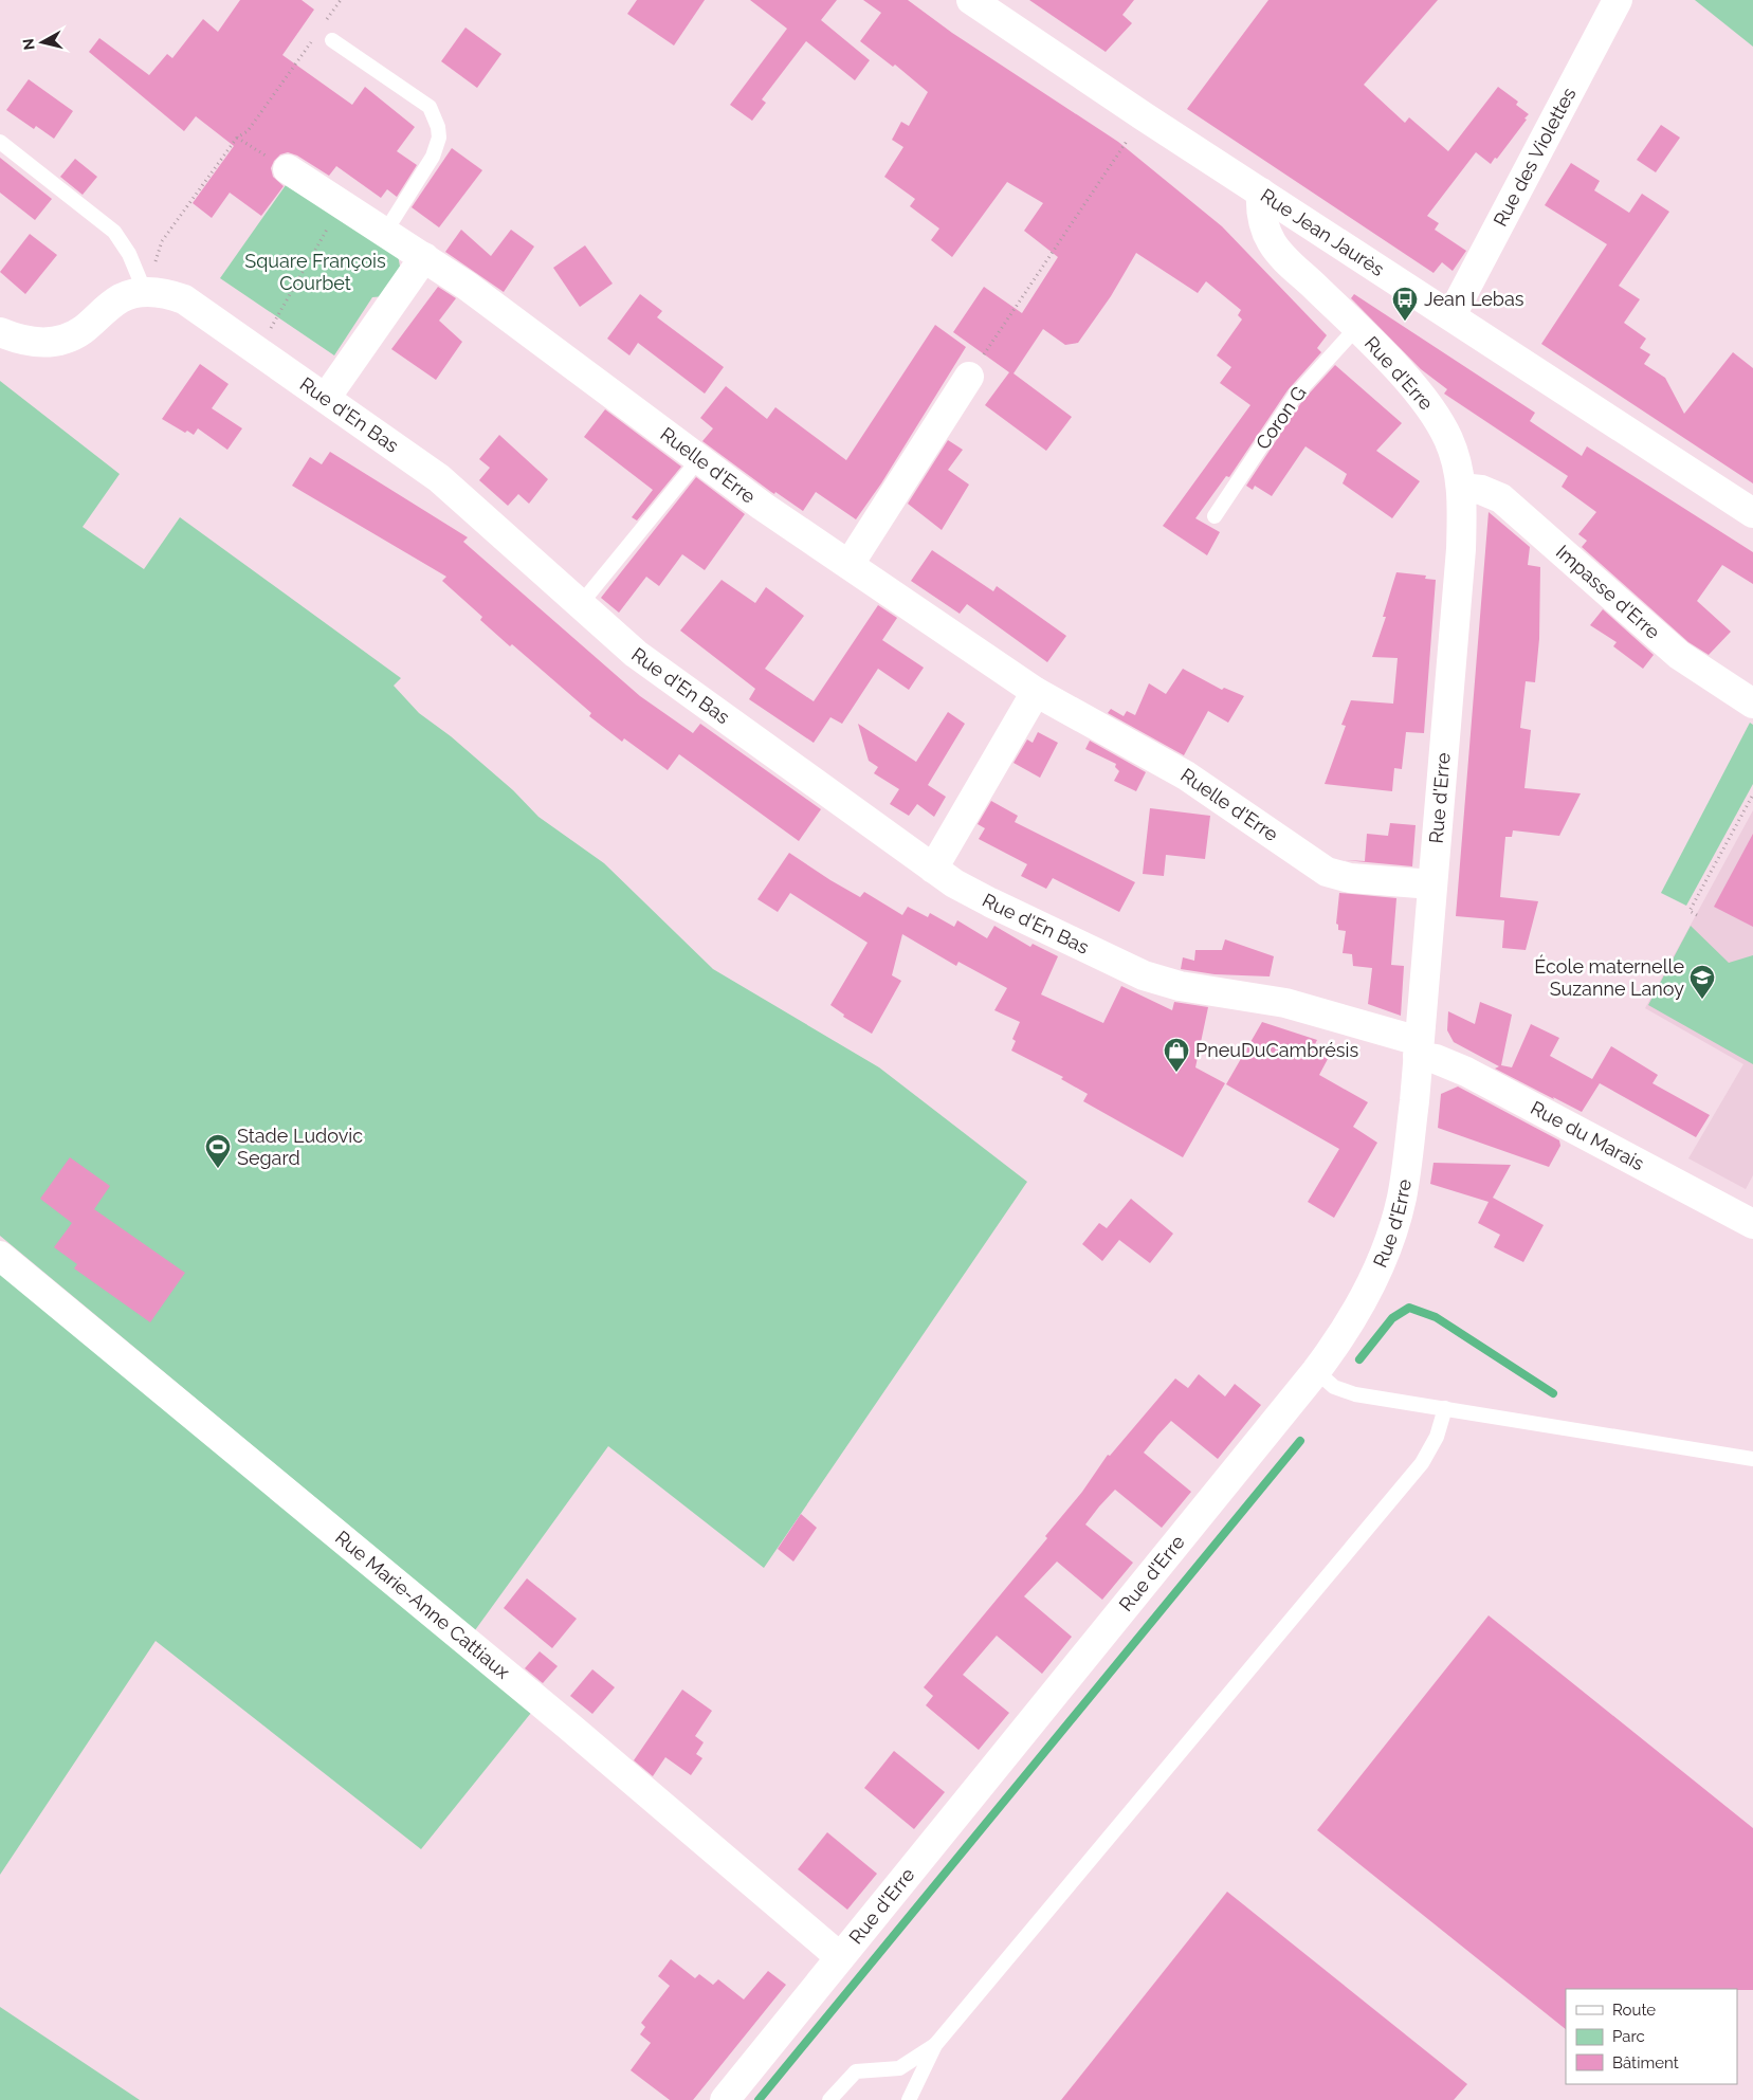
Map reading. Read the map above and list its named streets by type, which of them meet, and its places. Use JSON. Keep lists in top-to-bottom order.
{
  "streets": {
    "street": [
      "Rue des Violettes",
      "Rue Jean Jaurès",
      "Rue d'Erre",
      "Rue d'En Bas",
      "Ruelle d'Erre",
      "Impasse d'Erre",
      "Rue du Marais",
      "Rue Marie-Anne Cattiaux"
    ],
    "lane": ["Coron G"]
  },
  "crossings": [
    ["Rue des Violettes", "Rue Jean Jaurès"],
    ["Rue Jean Jaurès", "Rue d'Erre"],
    ["Rue d'Erre", "Rue d'En Bas"],
    ["Rue d'Erre", "Coron G"],
    ["Rue d'Erre", "Ruelle d'Erre"],
    ["Rue d'Erre", "Impasse d'Erre"],
    ["Rue d'Erre", "Rue du Marais"],
    ["Rue d'Erre", "Rue Marie-Anne Cattiaux"],
    ["Rue d'En Bas", "Rue du Marais"]
  ],
  "parks": ["Square François Courbet"],
  "places": {
    "bus stop": ["Jean Lebas"],
    "school or university": ["École maternelle Suzanne Lanoy"],
    "shop": ["PneuDuCambrésis"],
    "sports": ["Stade Ludovic Segard"]
  },
  "legend": ["Route", "Parc", "Bâtiment"],
  "north": "left"
}
